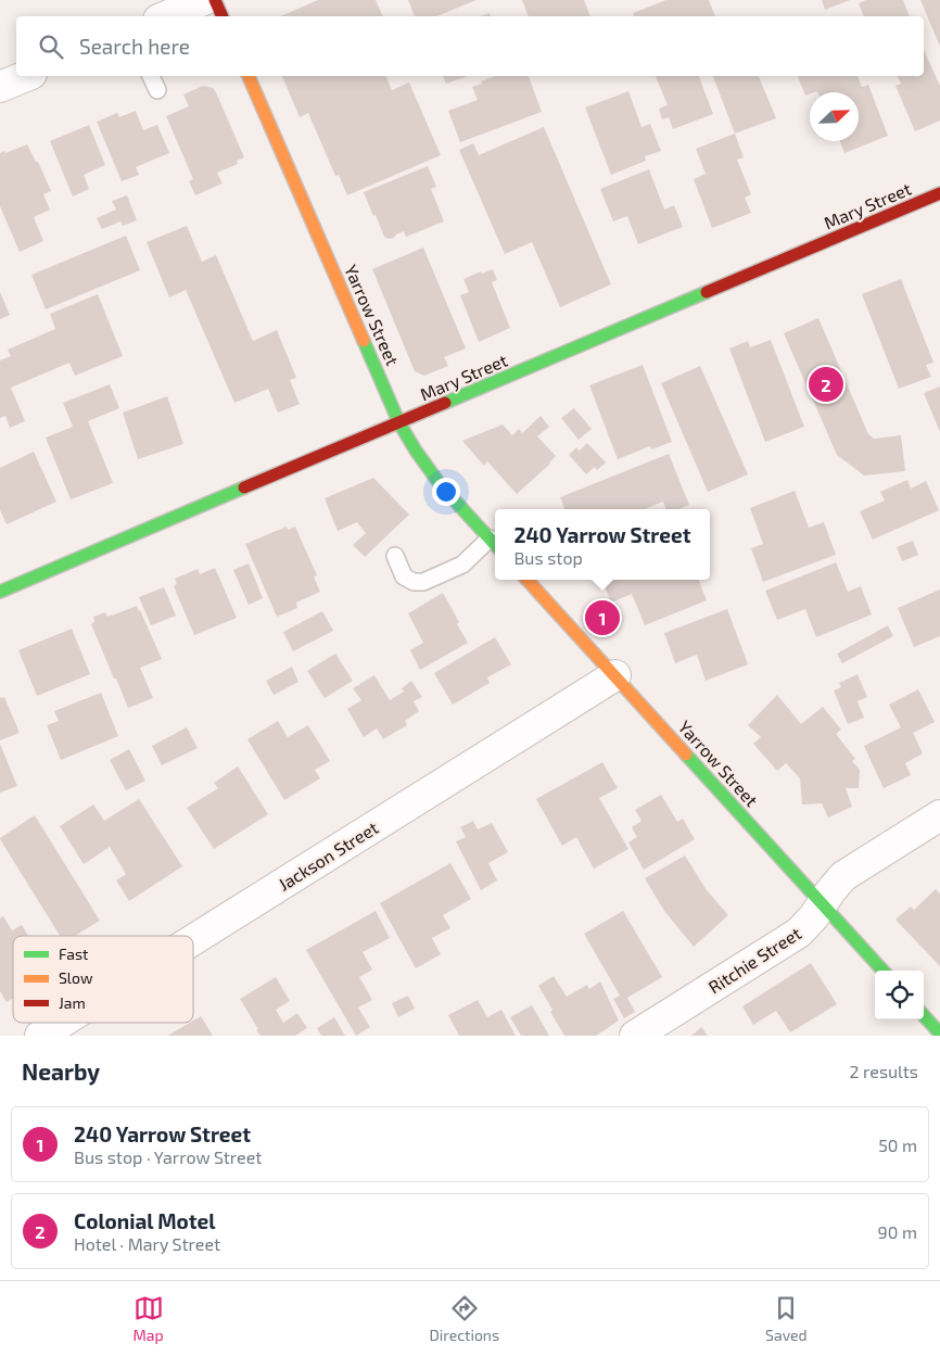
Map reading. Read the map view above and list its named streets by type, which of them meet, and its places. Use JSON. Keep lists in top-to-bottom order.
{
  "streets": {
    "street": [
      "Mary Street",
      "Yarrow Street",
      "Jackson Street",
      "Ritchie Street"
    ]
  },
  "crossings": [
    ["Mary Street", "Yarrow Street"],
    ["Yarrow Street", "Jackson Street"],
    ["Yarrow Street", "Ritchie Street"]
  ],
  "legend": ["Fast", "Slow", "Jam"],
  "north": "top right",
  "page": {
    "search": "Search here",
    "pins": ["2", "1"],
    "popup": ["240 Yarrow Street", "Bus stop"],
    "heading": ["Nearby", "2 results"],
    "list": [
      {
        "mark": "1",
        "name": "240 Yarrow Street",
        "note": "Bus stop · Yarrow Street",
        "value": "50 m"
      },
      {
        "mark": "2",
        "name": "Colonial Motel",
        "note": "Hotel · Mary Street",
        "value": "90 m"
      }
    ],
    "nav": ["Map", "Directions", "Saved"]
  }
}
